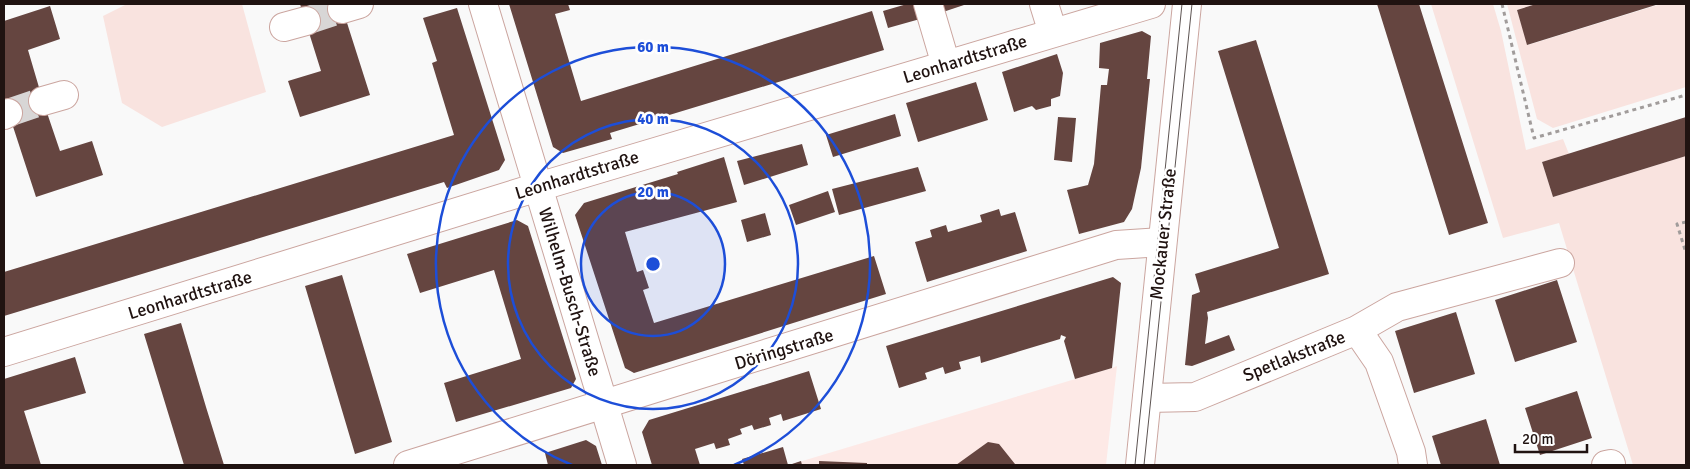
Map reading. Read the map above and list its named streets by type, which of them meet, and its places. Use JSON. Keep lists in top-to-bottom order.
{
  "streets": {
    "street": [
      "Leonhardtstraße",
      "Mockauer Straße",
      "Wilhelm-Busch-Straße",
      "Döringstraße",
      "Spetlakstraße"
    ]
  },
  "crossings": [
    ["Leonhardtstraße", "Wilhelm-Busch-Straße"],
    ["Mockauer Straße", "Döringstraße"],
    ["Mockauer Straße", "Spetlakstraße"],
    ["Wilhelm-Busch-Straße", "Döringstraße"]
  ],
  "scale_bar": "20 m",
  "rings": ["60 m", "40 m", "20 m"]
}
